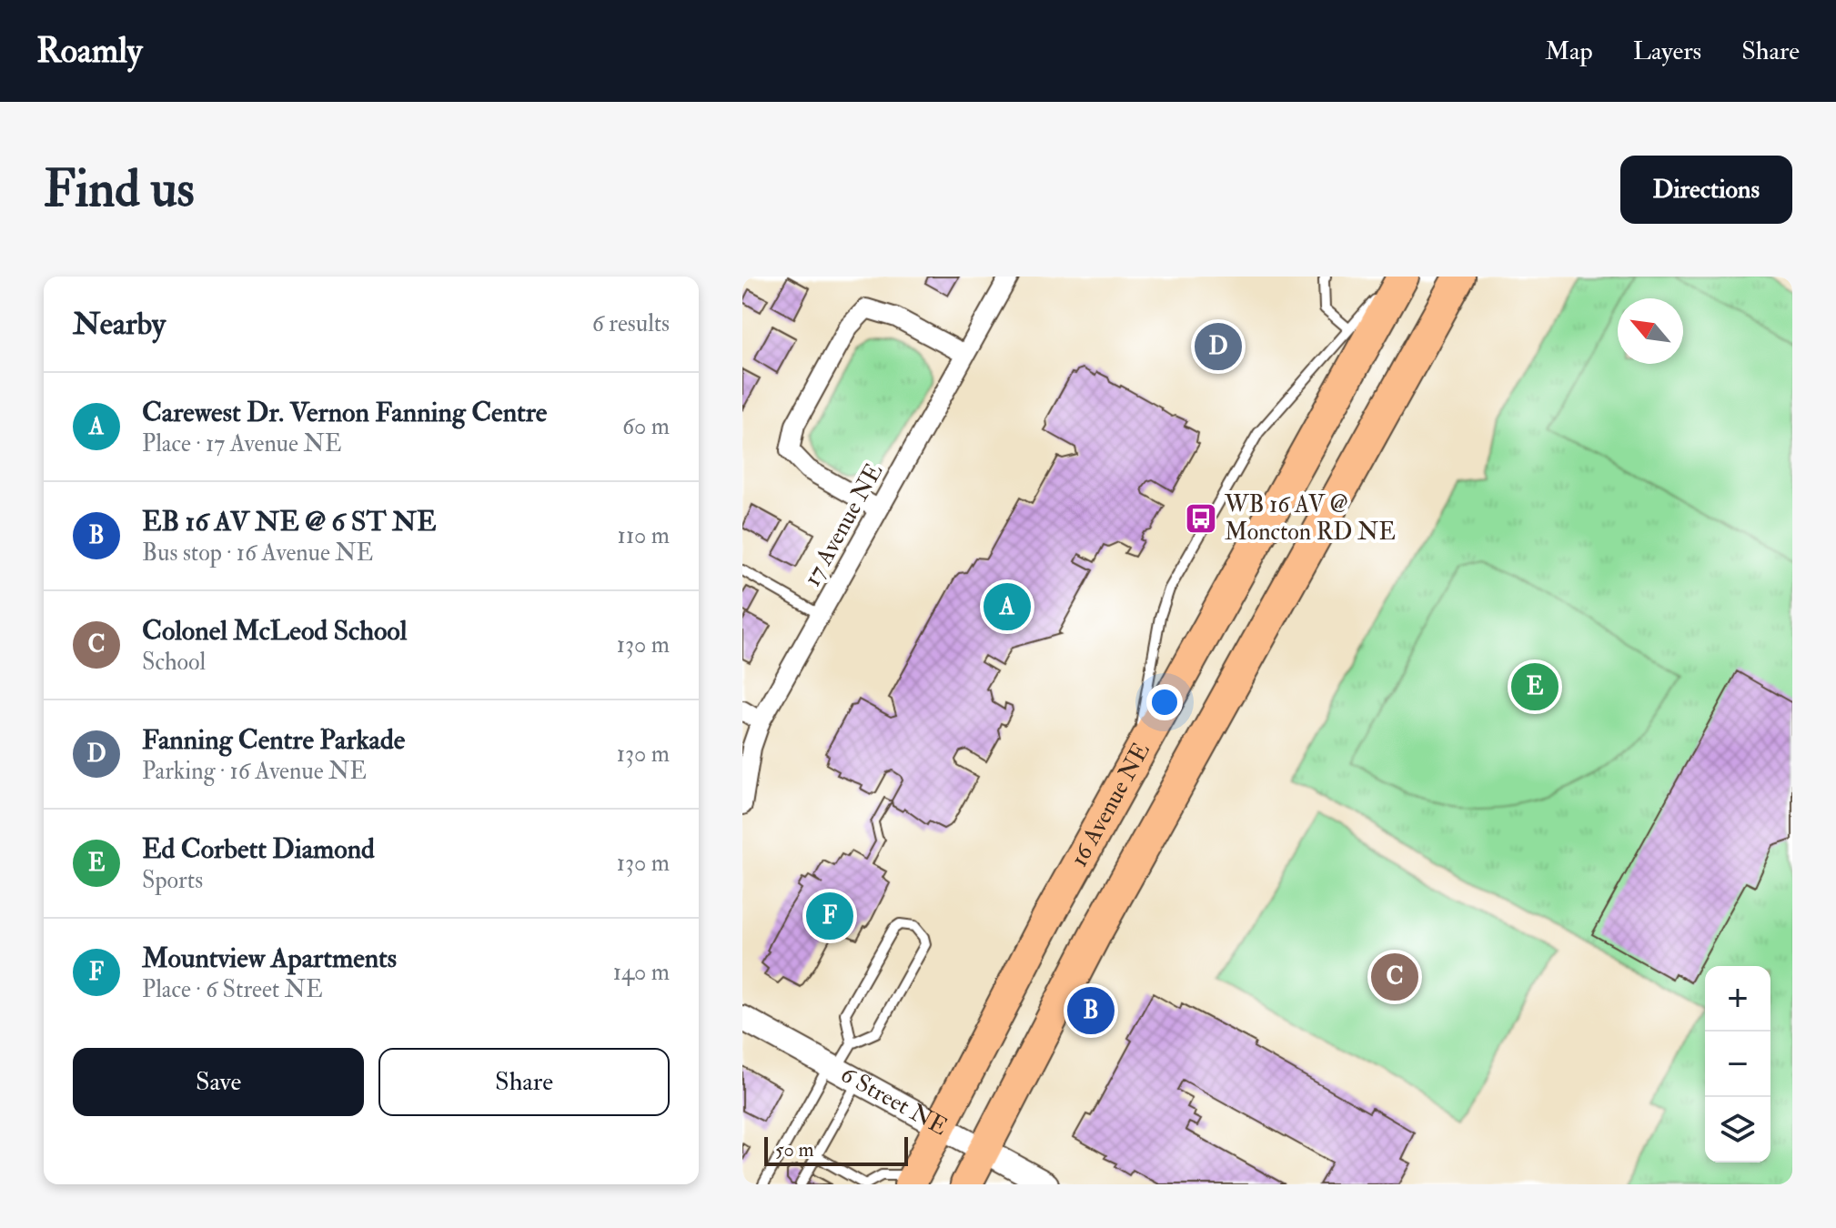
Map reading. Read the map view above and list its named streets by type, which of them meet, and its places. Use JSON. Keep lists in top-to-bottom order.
{
  "streets": {
    "highway": ["16 Avenue NE"],
    "street": ["17 Avenue NE", "6 Street NE"]
  },
  "crossings": [
    ["16 Avenue NE", "6 Street NE"]
  ],
  "places": {
    "bus stop": ["WB 16 AV @ Moncton RD NE"]
  },
  "scale_bar": "50 m",
  "north": "top left",
  "page": {
    "header": "Roamly",
    "nav": ["Map", "Layers", "Share"],
    "buttons": [
      "Directions",
      ["Save", "Share"]
    ],
    "title": "Find us",
    "heading": ["Nearby", "6 results"],
    "pins": [
      "D",
      "A",
      "E",
      "F",
      "C",
      "B"
    ],
    "list": [
      {
        "mark": "A",
        "name": "Carewest Dr. Vernon Fanning Centre",
        "note": "Place · 17 Avenue NE",
        "value": "60 m"
      },
      {
        "mark": "B",
        "name": "EB 16 AV NE @ 6 ST NE",
        "note": "Bus stop · 16 Avenue NE",
        "value": "110 m"
      },
      {
        "mark": "C",
        "name": "Colonel McLeod School",
        "note": "School",
        "value": "130 m"
      },
      {
        "mark": "D",
        "name": "Fanning Centre Parkade",
        "note": "Parking · 16 Avenue NE",
        "value": "130 m"
      },
      {
        "mark": "E",
        "name": "Ed Corbett Diamond",
        "note": "Sports",
        "value": "130 m"
      },
      {
        "mark": "F",
        "name": "Mountview Apartments",
        "note": "Place · 6 Street NE",
        "value": "140 m"
      }
    ],
    "map_buttons": ["+", "−"],
    "scale": "50 m"
  }
}
